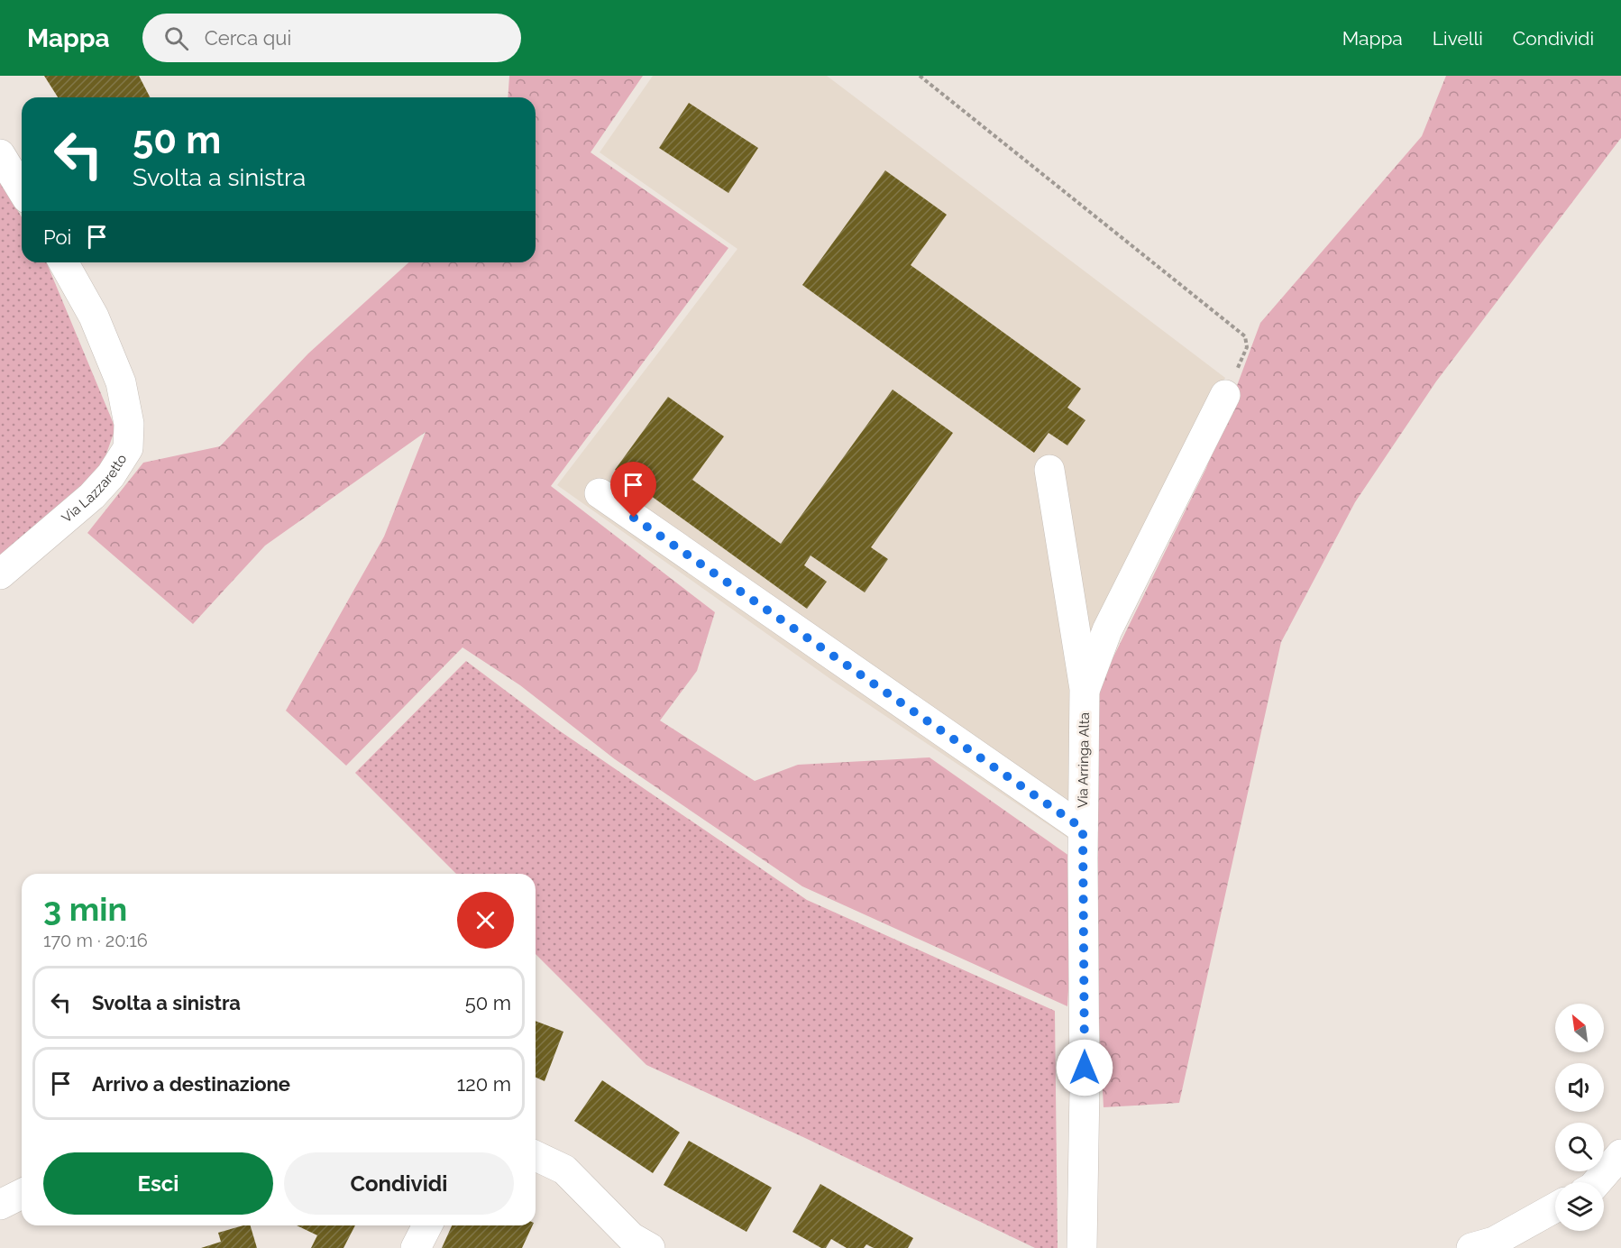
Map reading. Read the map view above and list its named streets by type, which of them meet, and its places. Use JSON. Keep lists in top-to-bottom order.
{
  "streets": {
    "street": ["Via Lazzaretto", "Via Arringa Alta"]
  },
  "north": "top left",
  "page": {
    "header": "Mappa",
    "search": "Cerca qui",
    "nav": ["Mappa", "Livelli", "Condividi"],
    "turn": ["50 m", "Svolta a sinistra"],
    "then": "Poi",
    "heading": ["3 min", "170 m · 20:16"],
    "list": [
      {
        "name": "Svolta a sinistra",
        "value": "50 m"
      },
      {
        "name": "Arrivo a destinazione",
        "value": "120 m"
      }
    ],
    "buttons": ["Esci", "Condividi"]
  }
}
